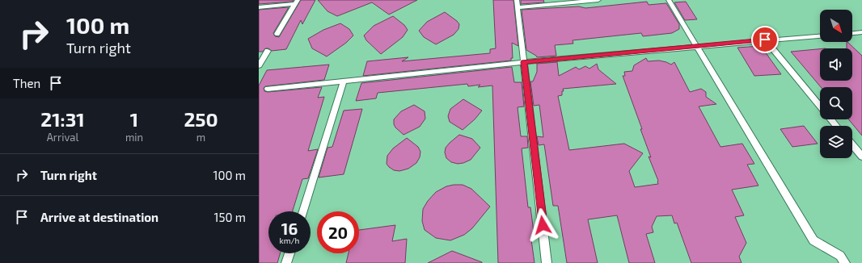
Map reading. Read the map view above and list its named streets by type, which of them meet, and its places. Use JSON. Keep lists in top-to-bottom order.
{
  "north": "bottom right",
  "page": {
    "turn": ["100 m", "Turn right"],
    "then": "Then",
    "eta": [
      "21:31",
      "Arrival",
      "1",
      "min",
      "250",
      "m"
    ],
    "list": [
      {
        "name": "Turn right",
        "value": "100 m"
      },
      {
        "name": "Arrive at destination",
        "value": "150 m"
      }
    ],
    "speed": "16 km/h",
    "limit": "20"
  }
}
